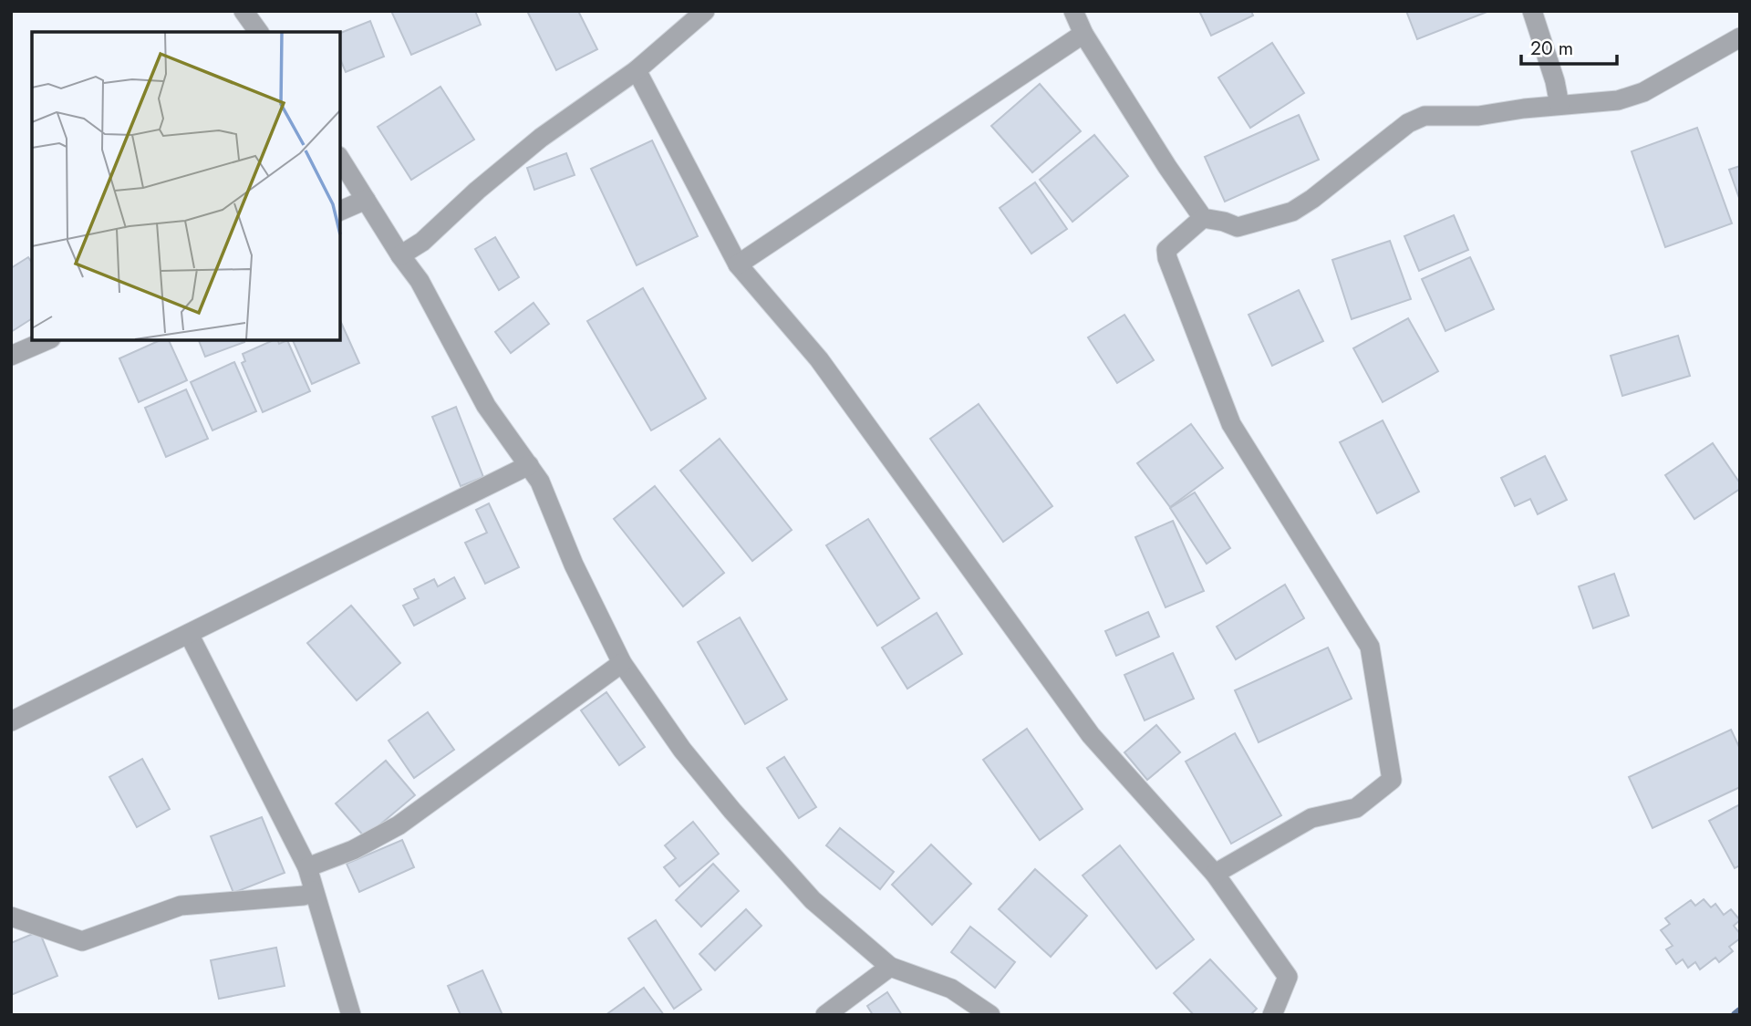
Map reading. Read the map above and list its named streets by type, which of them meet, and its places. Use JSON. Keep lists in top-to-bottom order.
{
  "scale_bar": "20 m"
}
